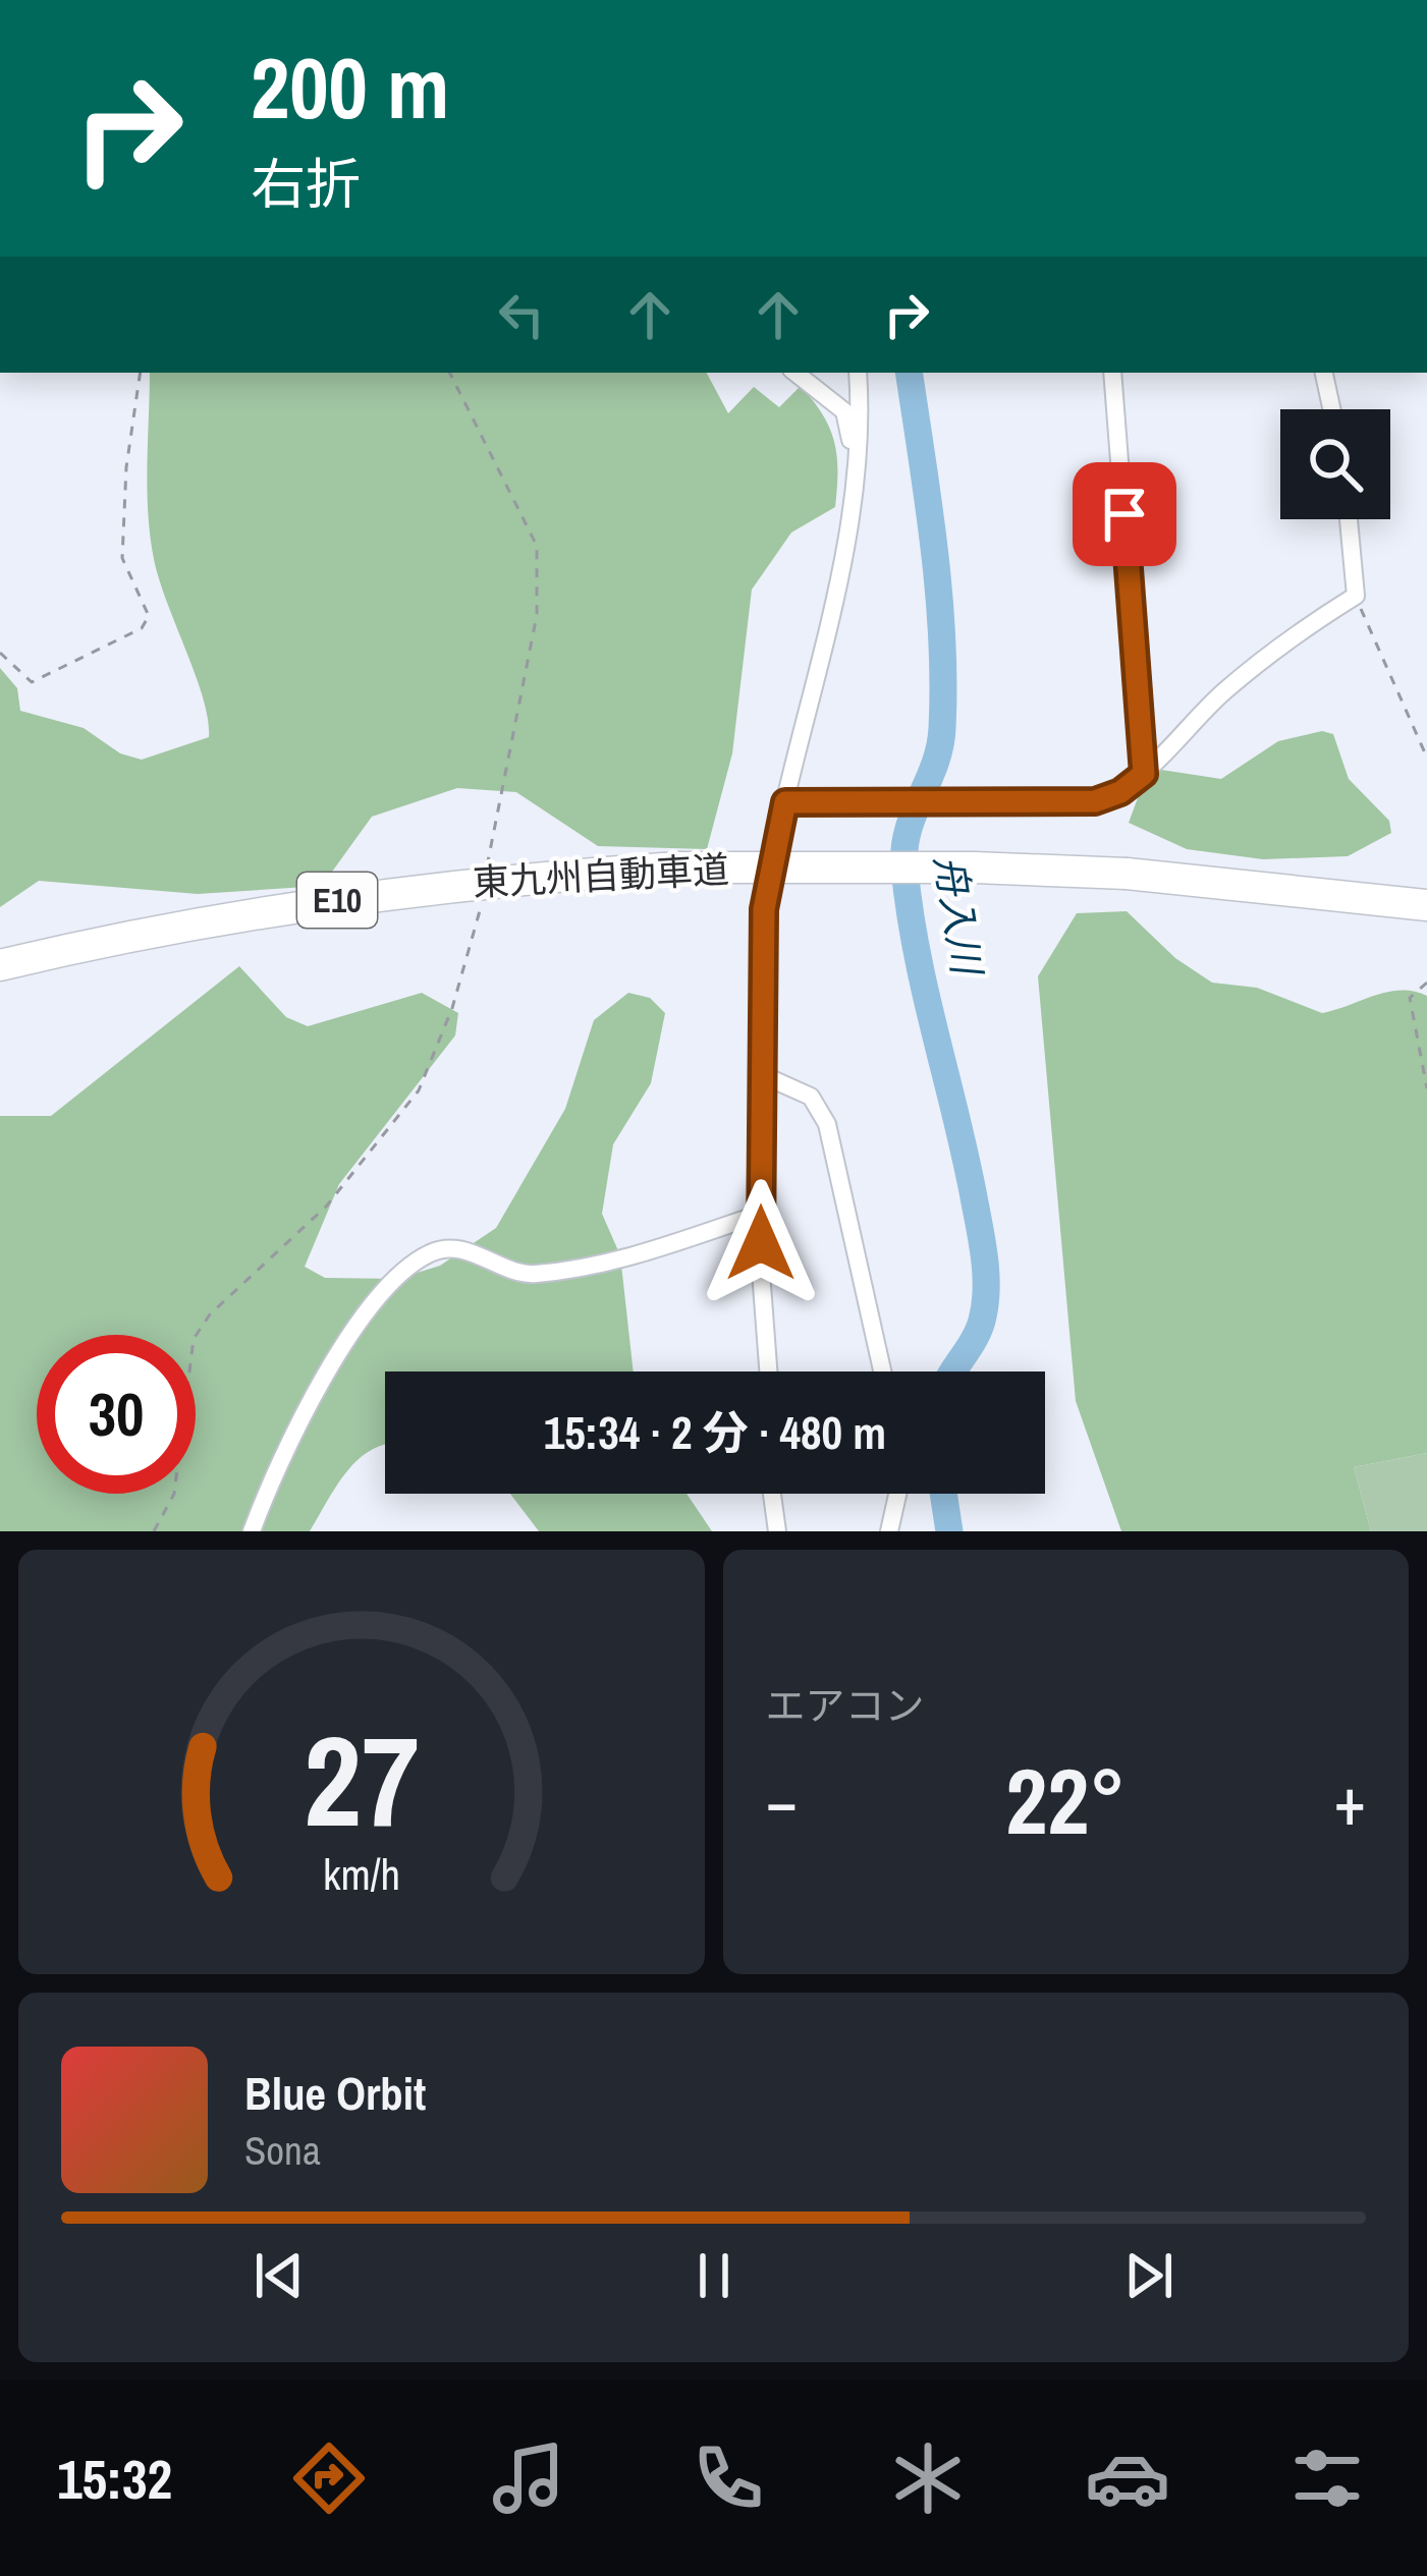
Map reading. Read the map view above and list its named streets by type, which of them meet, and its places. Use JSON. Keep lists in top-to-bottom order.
{
  "streets": {
    "highway": ["東九州自動車道", "E10"]
  },
  "water": ["舟入川"],
  "page": {
    "turn": ["200 m", "右折"],
    "limit": "30",
    "trip": "15:34 · 2 分 · 480 m",
    "tile": "エアコン",
    "heat": ["−", "22°", "+"],
    "song": ["Blue Orbit", "Sona"],
    "tabs": "15:32",
    "gauge": ["27", "km/h"]
  }
}
